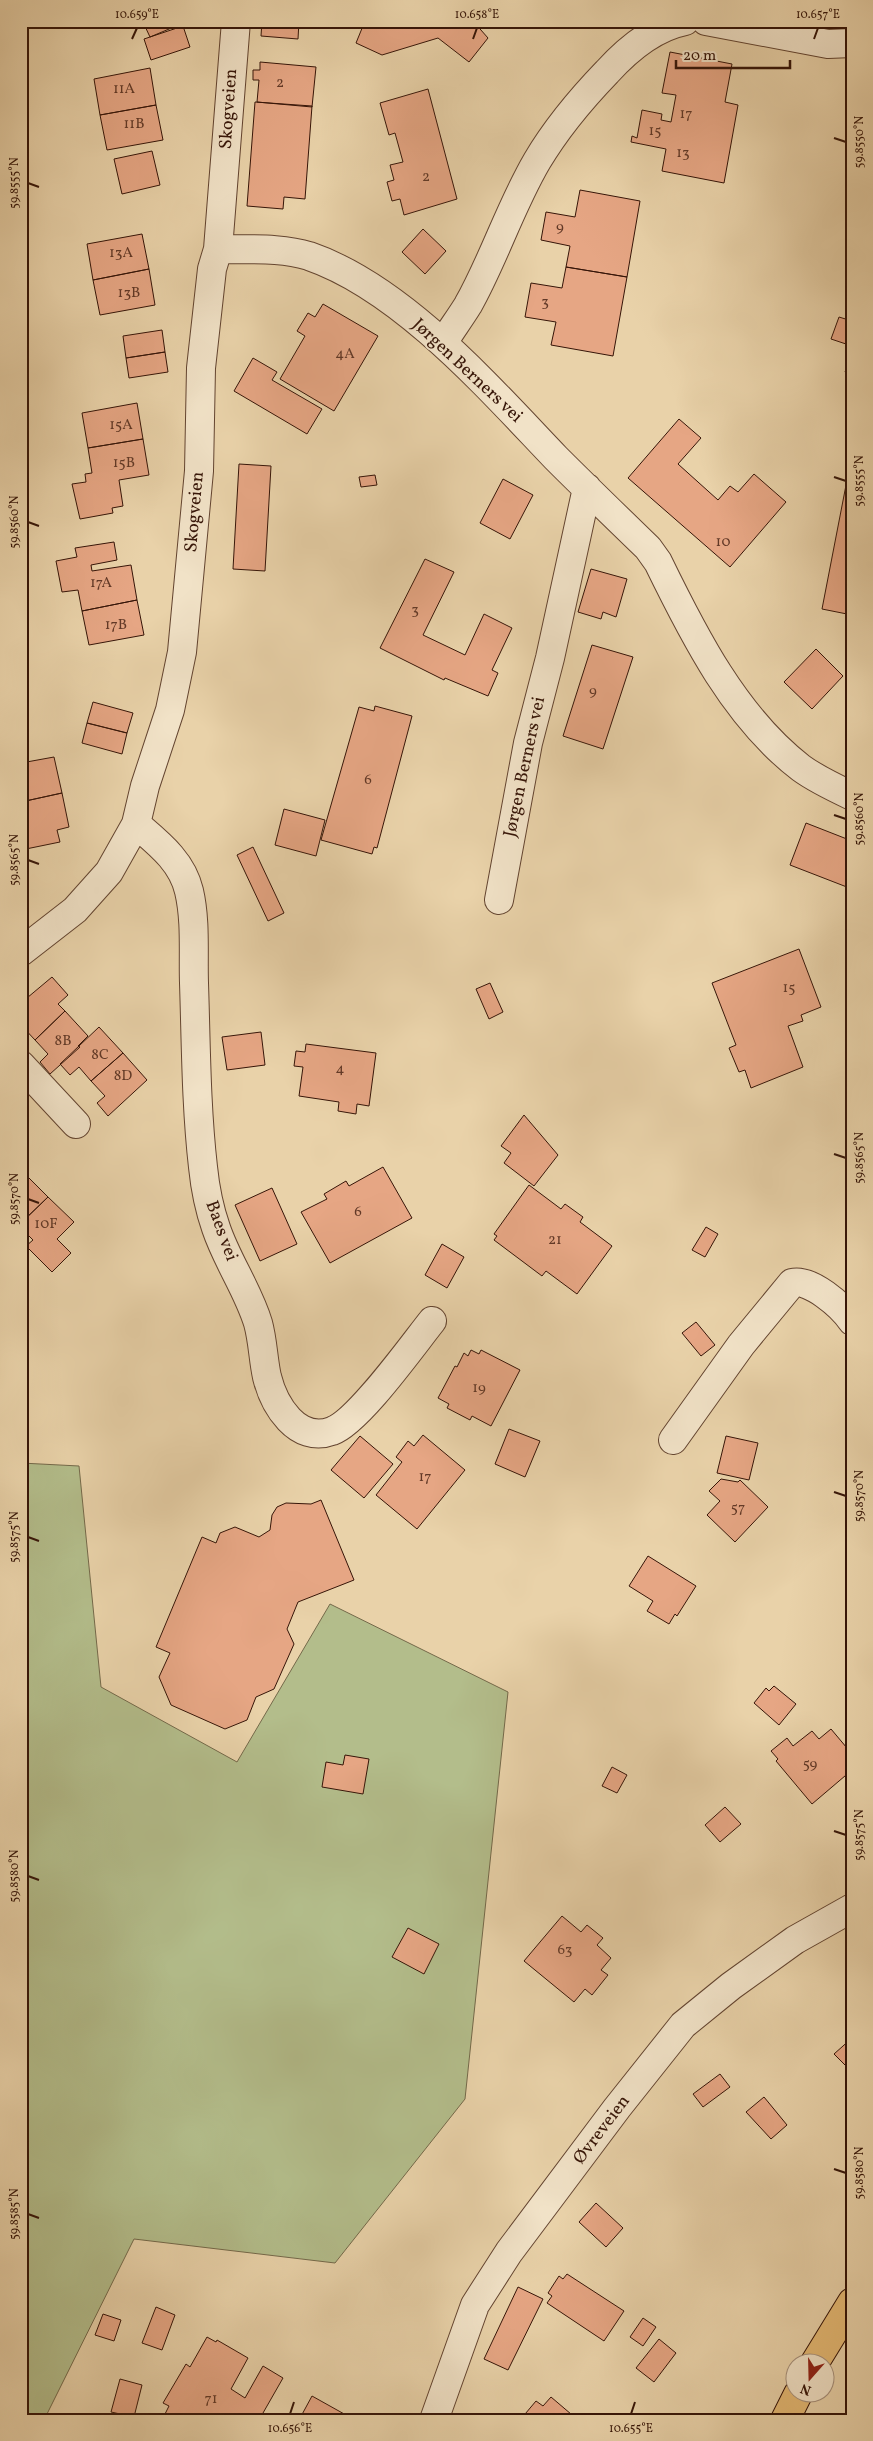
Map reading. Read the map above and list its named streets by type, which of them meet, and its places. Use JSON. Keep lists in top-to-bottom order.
{
  "streets": {
    "street": [
      "Skogveien",
      "Jørgen Berners vei",
      "Baes vei",
      "Øvreveien"
    ]
  },
  "crossings": [
    ["Skogveien", "Jørgen Berners vei"],
    ["Skogveien", "Baes vei"]
  ],
  "house_numbers": [
    "2",
    "11A",
    "17",
    "11B",
    "15",
    "13",
    "2",
    "9",
    "13A",
    "13B",
    "3",
    "4A",
    "15A",
    "15B",
    "10",
    "17A",
    "3",
    "17B",
    "9",
    "6",
    "15",
    "8B",
    "8C",
    "4",
    "8D",
    "6",
    "10F",
    "21",
    "19",
    "17",
    "57",
    "59",
    "63",
    "71"
  ],
  "scale_bar": "20 m",
  "north": "bottom",
  "coordinates": [
    "10.659°E",
    "10.658°E",
    "10.657°E",
    "59.8550°N",
    "59.8555°N",
    "59.8560°N",
    "59.8565°N",
    "59.8570°N",
    "59.8575°N",
    "59.8580°N",
    "59.8585°N",
    "10.656°E",
    "10.655°E"
  ]
}
